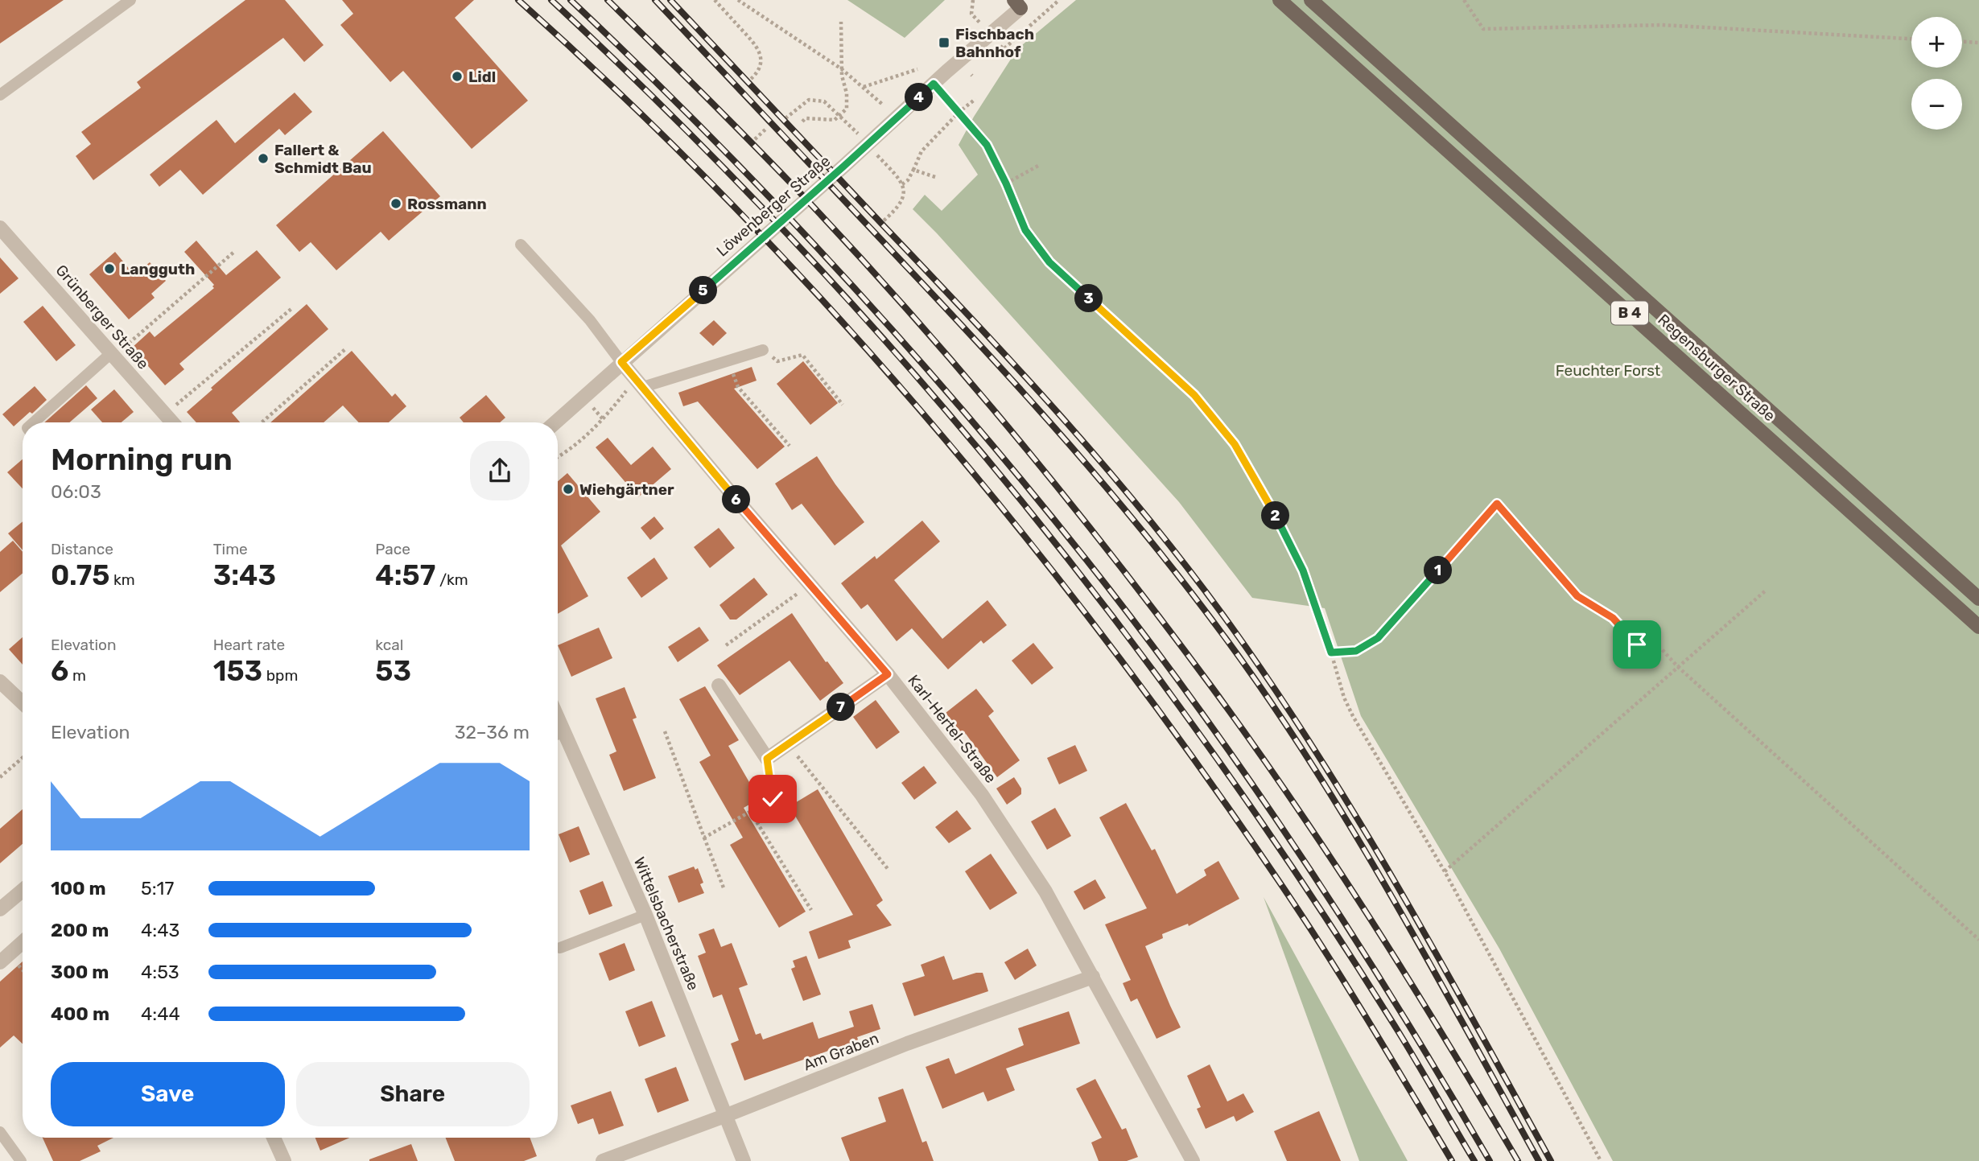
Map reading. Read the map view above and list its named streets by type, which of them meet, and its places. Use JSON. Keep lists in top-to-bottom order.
{
  "streets": {
    "main road": ["B 4", "Regensburger Straße"],
    "street": [
      "Löwenberger Straße",
      "Grünberger Straße",
      "Karl-Hertel-Straße",
      "Wittelsbacherstraße",
      "Am Graben"
    ]
  },
  "crossings": [
    ["Löwenberger Straße", "Karl-Hertel-Straße"],
    ["Karl-Hertel-Straße", "Am Graben"],
    ["Wittelsbacherstraße", "Am Graben"]
  ],
  "parks": ["Feuchter Forst"],
  "places": {
    "transit": ["Fischbach Bahnhof"],
    "other": [
      "Lidl",
      "Fallert & Schmidt Bau",
      "Rossmann",
      "Langguth",
      "Wiehgärtner"
    ]
  },
  "page": {
    "map_buttons": ["+", "−"],
    "pins": [
      "4",
      "5",
      "3",
      "6",
      "2",
      "1",
      "7"
    ],
    "heading": ["Morning run", "06:03"],
    "stats": [
      ["Distance", "0.75 km"],
      ["Time", "3:43"],
      ["Pace", "4:57 /km"],
      ["Elevation", "6 m"],
      ["Heart rate", "153 bpm"],
      ["kcal", "53"]
    ],
    "chart": ["Elevation", "32–36 m"],
    "list": [
      {
        "name": "100 m",
        "note": "5:17"
      },
      {
        "name": "200 m",
        "note": "4:43"
      },
      {
        "name": "300 m",
        "note": "4:53"
      },
      {
        "name": "400 m",
        "note": "4:44"
      }
    ],
    "buttons": ["Save", "Share"]
  }
}
